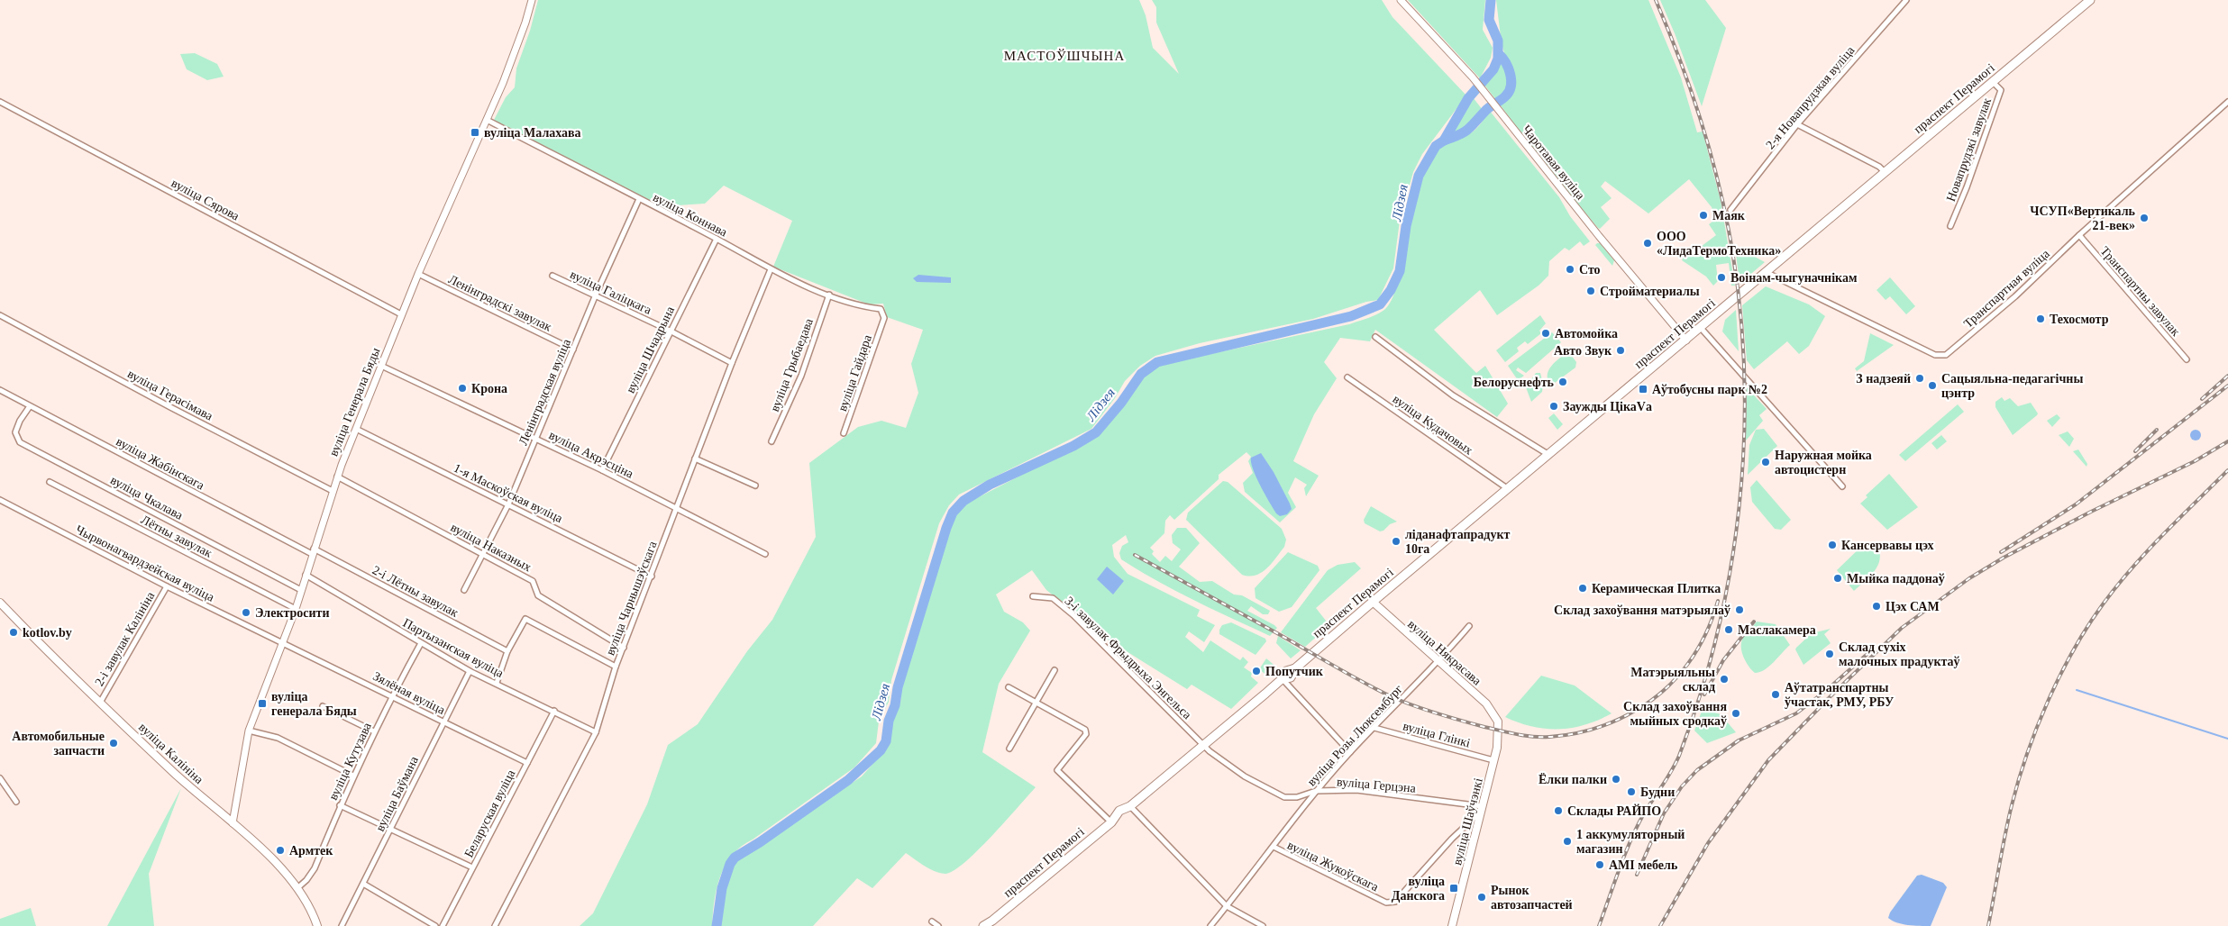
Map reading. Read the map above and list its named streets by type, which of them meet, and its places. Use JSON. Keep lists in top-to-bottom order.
{
  "streets": {
    "main road": [
      "праспект Перамогі",
      "вуліца Някрасава",
      "вуліца Калініна",
      "вуліца Шаўчэнкі"
    ],
    "street": [
      "2-я Новапрудзкая вуліца",
      "Новапрудзкі завулак",
      "Чаротавая вуліца",
      "вуліца Сярова",
      "вуліца Коннава",
      "Транспартная вуліца",
      "Транспартны завулак",
      "вуліца Галіцкага",
      "Ленінградскі завулак",
      "вуліца Шчадрына",
      "вуліца Грыбаедава",
      "вуліца Гайдара",
      "Ленінградская вуліца",
      "вуліца Герасімава",
      "вуліца Генерала Бяды",
      "вуліца Кудачовых",
      "вуліца Акрэсціна",
      "вуліца Жабінскага",
      "1-я Маскоўская вуліца",
      "вуліца Чкалава",
      "Лётны завулак",
      "вуліца Наказных",
      "Чырвонагвардзейская вуліца",
      "2-і Лётны завулак",
      "вуліца Чарнышэўскага",
      "2-і завулак Калініна",
      "Партызанская вуліца",
      "3-і завулак Фрыдрыха Энгельса",
      "Зялёная вуліца",
      "вуліца Глінкі",
      "вуліца Розы Люксембург",
      "вуліца Кутузава",
      "вуліца Герцэна",
      "вуліца Баўмана",
      "Беларуская вуліца",
      "вуліца Жукоўскага"
    ]
  },
  "crossings": [
    ["праспект Перамогі", "Новапрудзкі завулак"],
    ["праспект Перамогі", "Чаротавая вуліца"],
    ["праспект Перамогі", "Транспартная вуліца"],
    ["праспект Перамогі", "вуліца Кудачовых"],
    ["праспект Перамогі", "вуліца Някрасава"],
    ["праспект Перамогі", "3-і завулак Фрыдрыха Энгельса"],
    ["праспект Перамогі", "вуліца Герцэна"],
    ["вуліца Сярова", "вуліца Генерала Бяды"],
    ["вуліца Коннава", "вуліца Шчадрына"],
    ["вуліца Коннава", "вуліца Грыбаедава"],
    ["вуліца Коннава", "вуліца Гайдара"],
    ["вуліца Коннава", "Ленінградская вуліца"],
    ["вуліца Коннава", "вуліца Генерала Бяды"],
    ["вуліца Коннава", "вуліца Чарнышэўскага"],
    ["Транспартная вуліца", "Транспартны завулак"],
    ["вуліца Галіцкага", "вуліца Шчадрына"],
    ["вуліца Галіцкага", "Ленінградская вуліца"],
    ["вуліца Галіцкага", "вуліца Чарнышэўскага"],
    ["Ленінградскі завулак", "Ленінградская вуліца"],
    ["Ленінградскі завулак", "вуліца Генерала Бяды"],
    ["вуліца Шчадрына", "вуліца Акрэсціна"],
    ["Ленінградская вуліца", "вуліца Акрэсціна"],
    ["Ленінградская вуліца", "1-я Маскоўская вуліца"],
    ["Ленінградская вуліца", "вуліца Наказных"],
    ["вуліца Герасімава", "вуліца Генерала Бяды"],
    ["вуліца Генерала Бяды", "вуліца Акрэсціна"],
    ["вуліца Генерала Бяды", "вуліца Жабінскага"],
    ["вуліца Генерала Бяды", "1-я Маскоўская вуліца"],
    ["вуліца Генерала Бяды", "вуліца Чкалава"],
    ["вуліца Генерала Бяды", "Лётны завулак"],
    ["вуліца Генерала Бяды", "вуліца Наказных"],
    ["вуліца Генерала Бяды", "Чырвонагвардзейская вуліца"],
    ["вуліца Генерала Бяды", "2-і Лётны завулак"],
    ["вуліца Генерала Бяды", "Партызанская вуліца"],
    ["вуліца Генерала Бяды", "Зялёная вуліца"],
    ["вуліца Генерала Бяды", "вуліца Калініна"],
    ["вуліца Акрэсціна", "вуліца Чарнышэўскага"],
    ["вуліца Жабінскага", "вуліца Чкалава"],
    ["вуліца Жабінскага", "2-і Лётны завулак"],
    ["1-я Маскоўская вуліца", "вуліца Чарнышэўскага"],
    ["вуліца Наказных", "вуліца Чарнышэўскага"],
    ["Чырвонагвардзейская вуліца", "2-і завулак Калініна"],
    ["Чырвонагвардзейская вуліца", "Зялёная вуліца"],
    ["вуліца Чарнышэўскага", "Партызанская вуліца"],
    ["2-і завулак Калініна", "вуліца Калініна"],
    ["Партызанская вуліца", "вуліца Кутузава"],
    ["Партызанская вуліца", "вуліца Баўмана"],
    ["Партызанская вуліца", "Беларуская вуліца"],
    ["вуліца Някрасава", "вуліца Розы Люксембург"],
    ["вуліца Някрасава", "вуліца Шаўчэнкі"],
    ["3-і завулак Фрыдрыха Энгельса", "вуліца Герцэна"],
    ["Зялёная вуліца", "вуліца Кутузава"],
    ["Зялёная вуліца", "вуліца Баўмана"],
    ["Зялёная вуліца", "Беларуская вуліца"],
    ["вуліца Глінкі", "вуліца Розы Люксембург"],
    ["вуліца Глінкі", "вуліца Шаўчэнкі"],
    ["вуліца Розы Люксембург", "вуліца Герцэна"],
    ["вуліца Розы Люксембург", "вуліца Жукоўскага"],
    ["вуліца Калініна", "вуліца Кутузава"],
    ["вуліца Герцэна", "вуліца Шаўчэнкі"],
    ["вуліца Герцэна", "вуліца Жукоўскага"],
    ["вуліца Шаўчэнкі", "вуліца Жукоўскага"]
  ],
  "districts": ["МАСТОЎШЧЫНА"],
  "water": ["Лідзея"],
  "places": {
    "transit": [
      "вуліца Малахава",
      "Аўтобусны парк №2",
      "вуліца генерала Бяды",
      "вуліца Данскога"
    ],
    "other": [
      "Маяк",
      "ЧСУП«Вертикаль 21-век»",
      "ООО «ЛидаТермоТехника»",
      "Сто",
      "Воінам-чыгуначнікам",
      "Стройматериалы",
      "Техосмотр",
      "Автомойка",
      "Авто Звук",
      "З надзеяй",
      "Белоруснефть",
      "Сацыяльна-педагагічны цэнтр",
      "Крона",
      "Заужды ЦікаVа",
      "Наружная мойка автоцистерн",
      "ліданафтапрадукт 10га",
      "Кансервавы цэх",
      "Мыйка паддонаў",
      "Керамическая Плитка",
      "Цэх САМ",
      "Склад захоўвання матэрыялаў",
      "Электросити",
      "Маслакамера",
      "kotlov.by",
      "Склад сухіх малочных прадуктаў",
      "Попутчик",
      "Матэрыяльны склад",
      "Аўтатранспартны ўчастак, РМУ, РБУ",
      "Склад захоўвання мыйных сродкаў",
      "Автомобильные запчасти",
      "Ёлки палки",
      "Будни",
      "Склады РАЙПО",
      "1 аккумуляторный магазин",
      "Армтек",
      "AMI мебель",
      "Рынок автозапчастей"
    ]
  }
}
